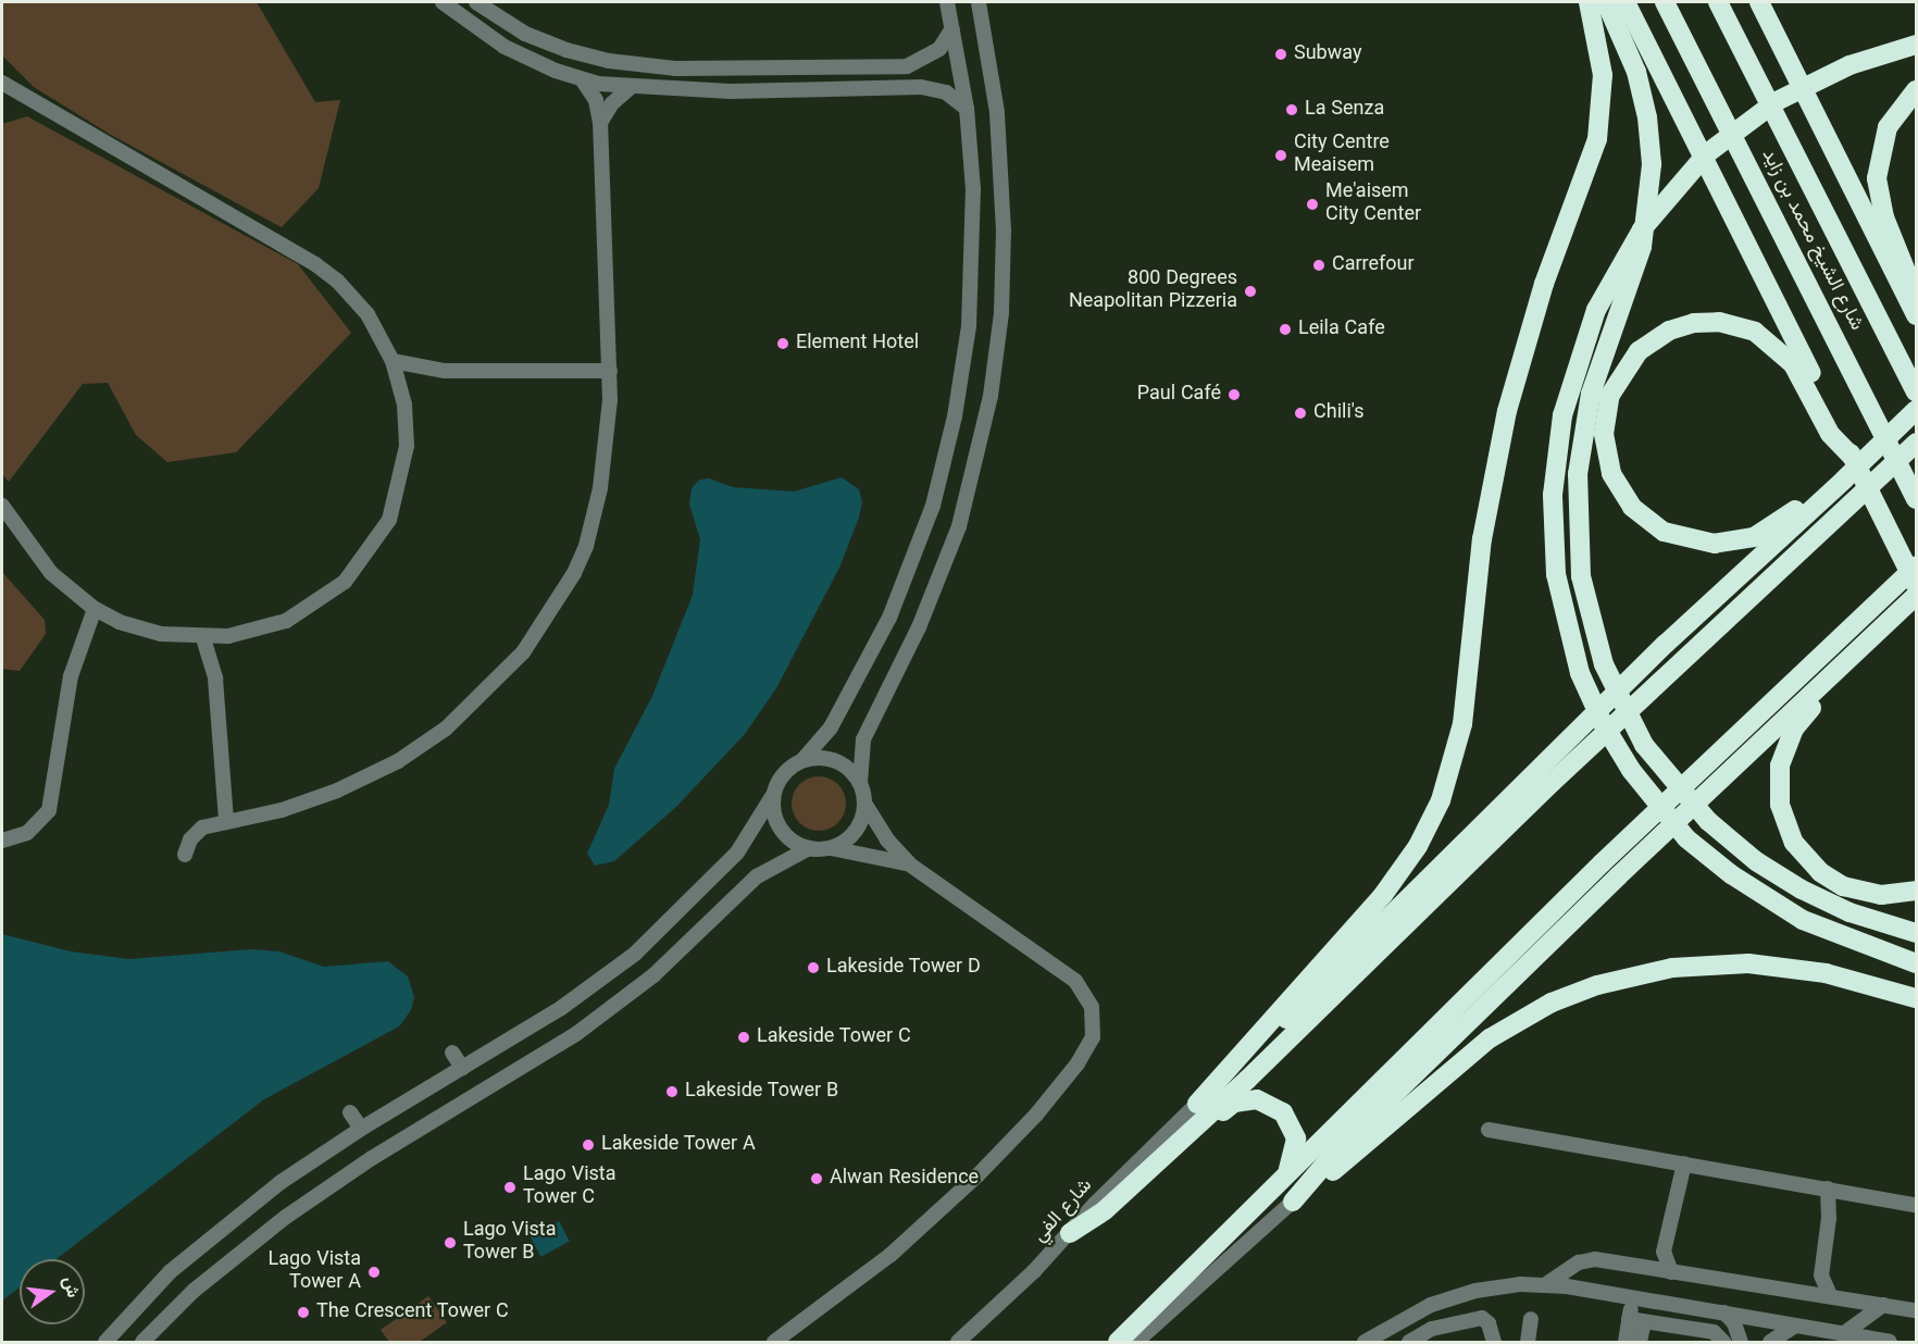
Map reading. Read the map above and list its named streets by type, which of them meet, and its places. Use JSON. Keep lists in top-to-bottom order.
{
  "streets": {
    "highway": ["شارع الشيخ محمد بن زايد"],
    "street": ["شارع الفي"]
  },
  "places": [
    "Subway",
    "La Senza",
    "City Centre Meaisem",
    "Me'aisem City Center",
    "Carrefour",
    "800 Degrees Neapolitan Pizzeria",
    "Leila Cafe",
    "Element Hotel",
    "Paul Café",
    "Chili's",
    "Lakeside Tower D",
    "Lakeside Tower C",
    "Lakeside Tower B",
    "Lakeside Tower A",
    "Alwan Residence",
    "Lago Vista Tower C",
    "Lago Vista Tower B",
    "Lago Vista Tower A",
    "The Crescent Tower C"
  ],
  "north": "right"
}
